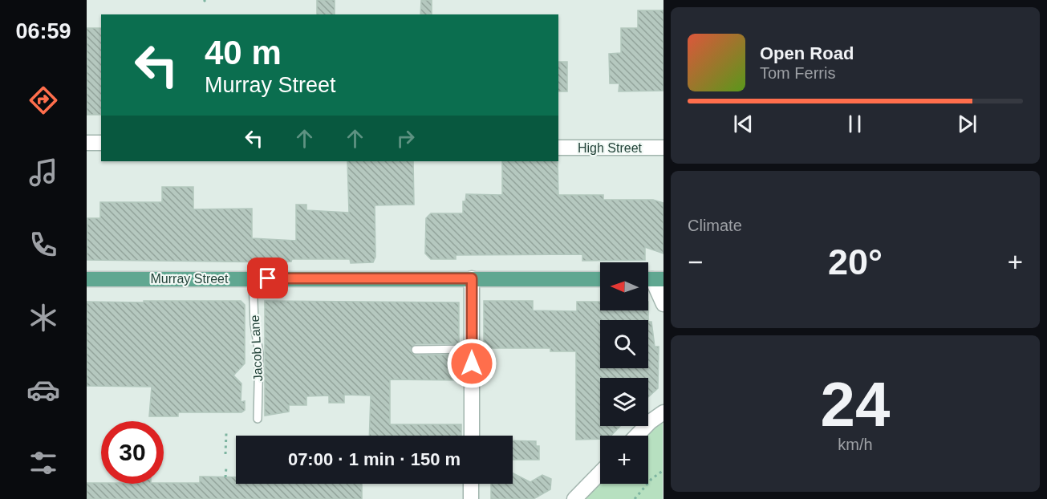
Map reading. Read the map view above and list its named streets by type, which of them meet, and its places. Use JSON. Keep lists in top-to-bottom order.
{
  "streets": {
    "main road": ["Murray Street"],
    "street": ["High Street"],
    "lane": ["Jacob Lane"]
  },
  "crossings": [
    ["Murray Street", "Jacob Lane"]
  ],
  "north": "left",
  "page": {
    "tabs": "06:59",
    "turn": ["40 m", "Murray Street"],
    "song": ["Open Road", "Tom Ferris"],
    "tile": [
      "Climate",
      ["24", "km/h"]
    ],
    "heat": ["−", "20°", "+"],
    "map_buttons": "+",
    "limit": "30",
    "trip": "07:00 · 1 min · 150 m"
  }
}
